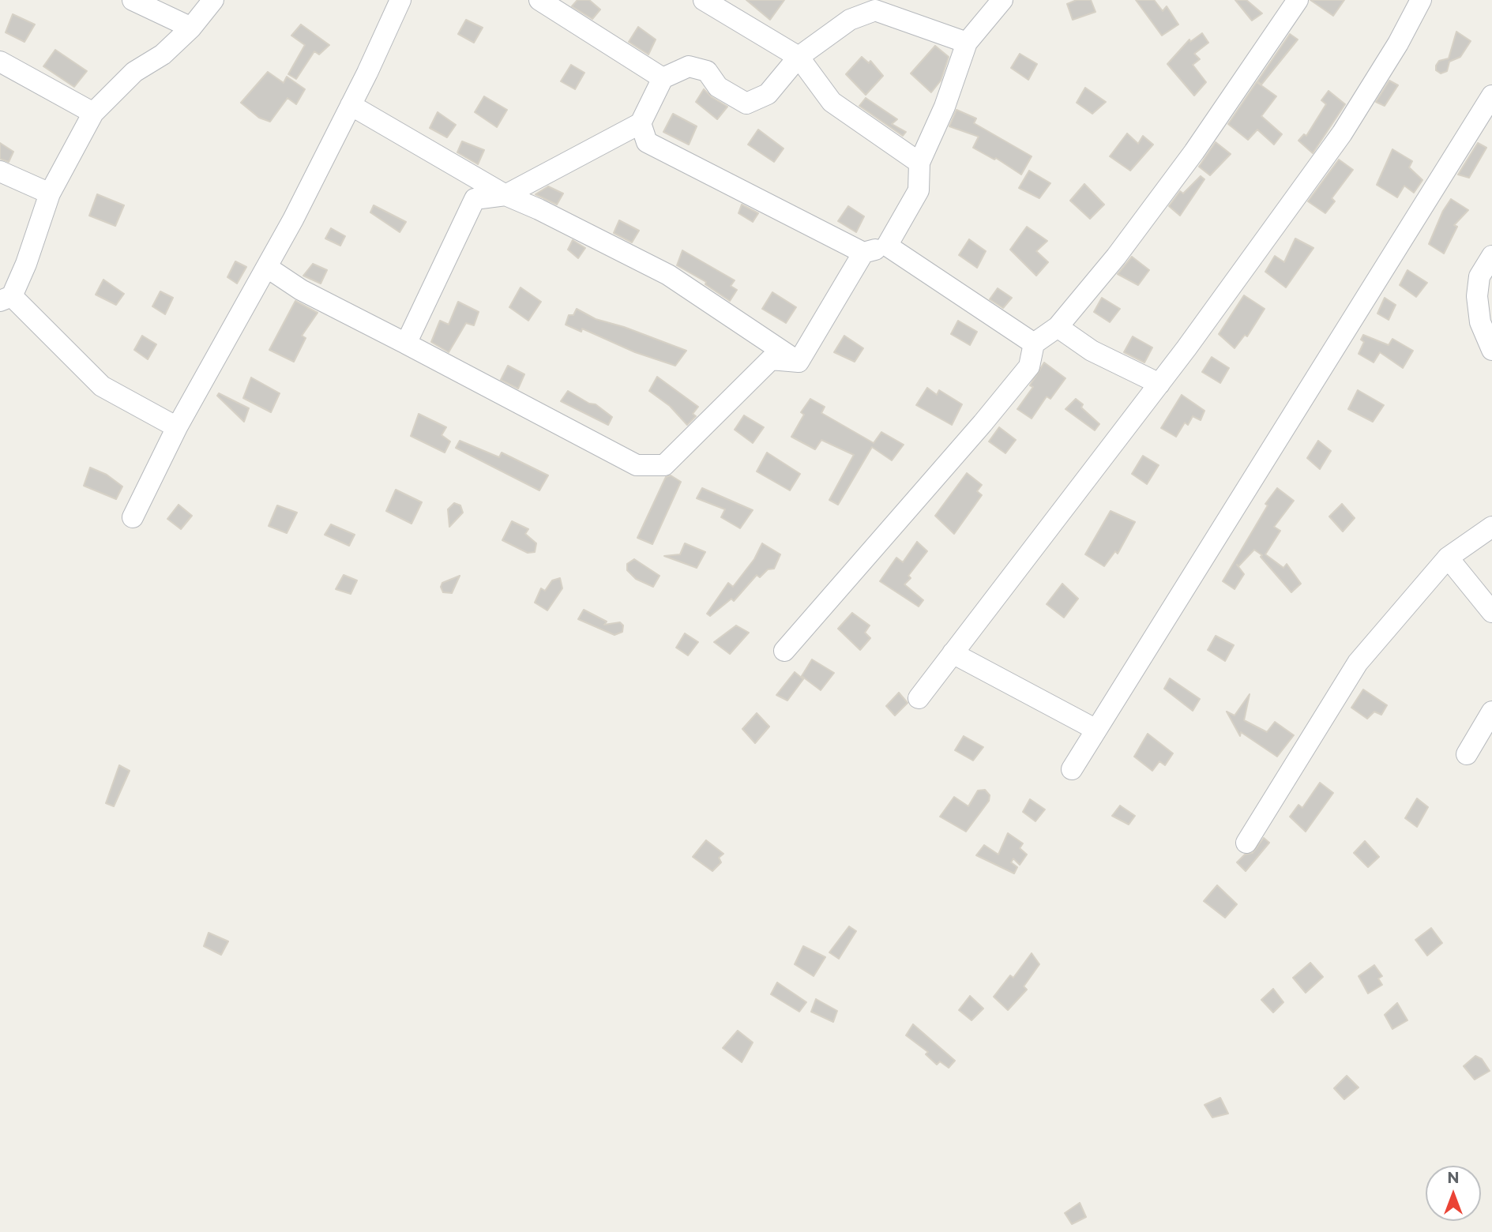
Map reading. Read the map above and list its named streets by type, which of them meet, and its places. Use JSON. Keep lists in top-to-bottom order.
{
  "north": "top"
}
